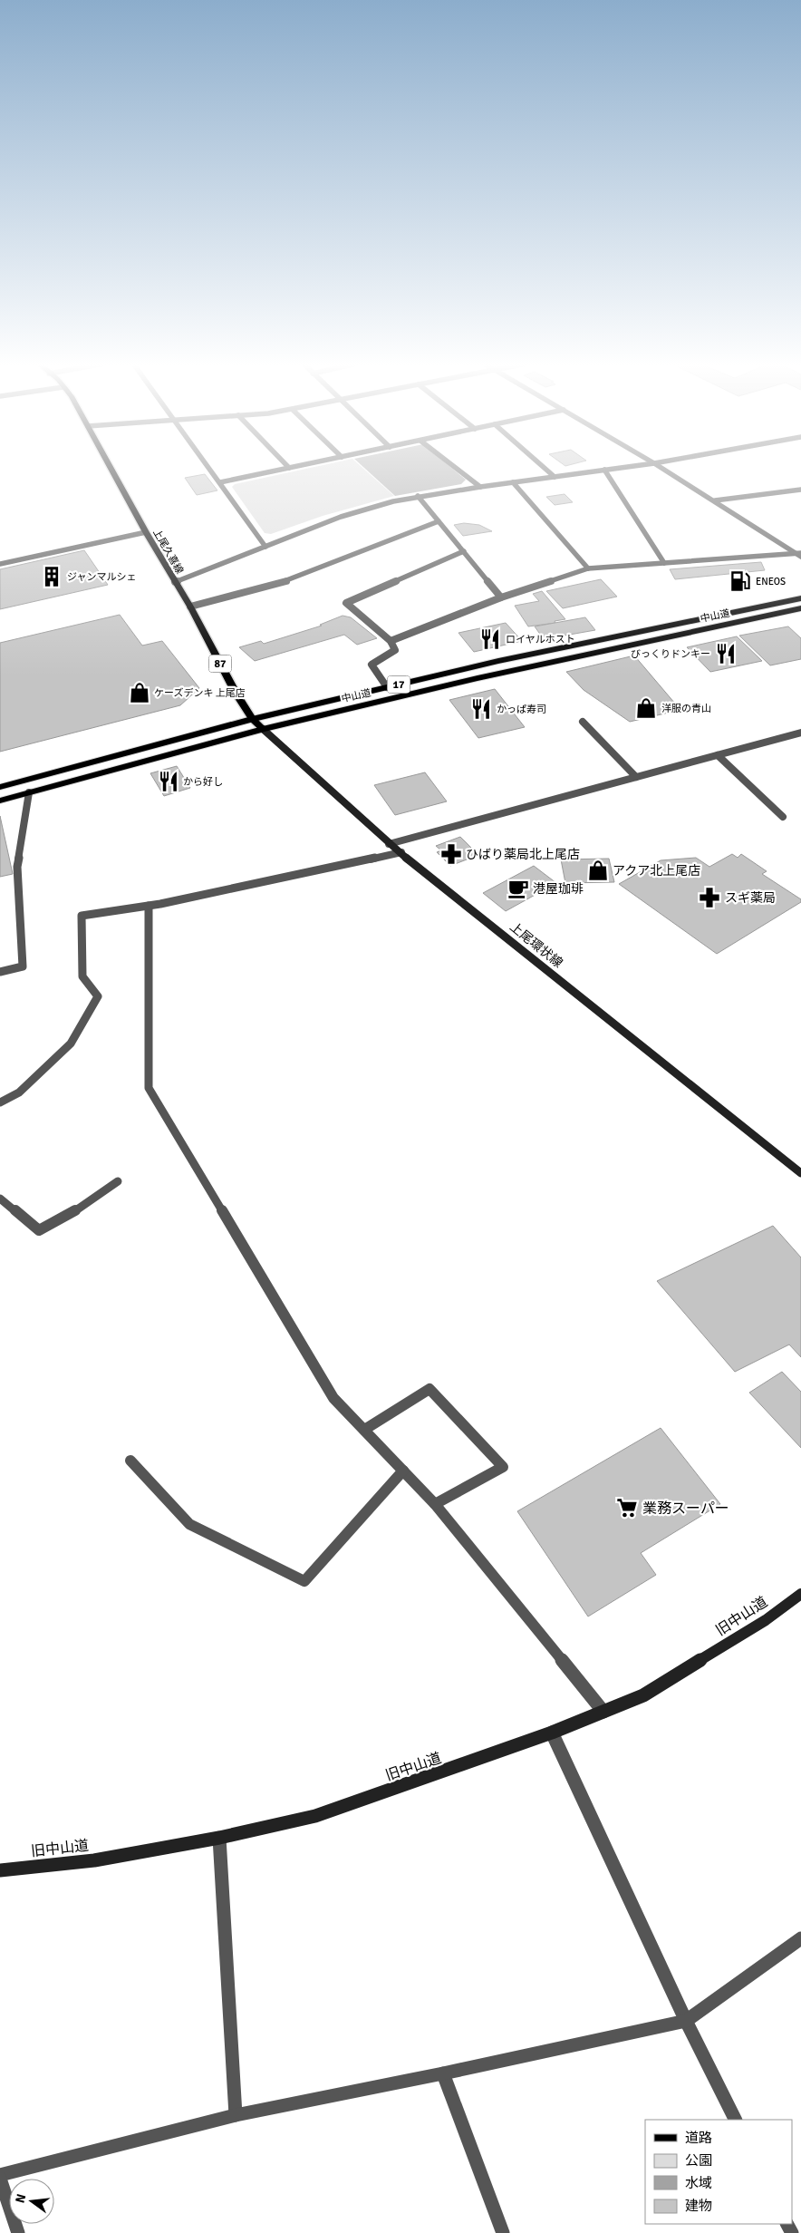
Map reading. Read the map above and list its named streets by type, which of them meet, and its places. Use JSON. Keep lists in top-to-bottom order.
{
  "streets": {
    "highway": ["中山道", "17"],
    "main road": [
      "上尾久喜線",
      "87",
      "上尾環状線",
      "旧中山道"
    ]
  },
  "crossings": [
    ["上尾久喜線", "中山道"],
    ["上尾久喜線", "上尾環状線"],
    ["中山道", "上尾環状線"]
  ],
  "places": {
    "building": ["ジャンマルシェ"],
    "fuel station": ["ENEOS"],
    "restaurant": [
      "ロイヤルホスト",
      "びっくりドンキー",
      "かっぱ寿司",
      "から好し"
    ],
    "shop": ["ケーズデンキ 上尾店", "洋服の青山", "アクア北上尾店"],
    "pharmacy": ["ひばり薬局北上尾店", "スギ薬局"],
    "cafe": ["港屋珈琲"],
    "supermarket": ["業務スーパー"]
  },
  "legend": [
    "道路",
    "公園",
    "水域",
    "建物"
  ],
  "north": "left"
}
